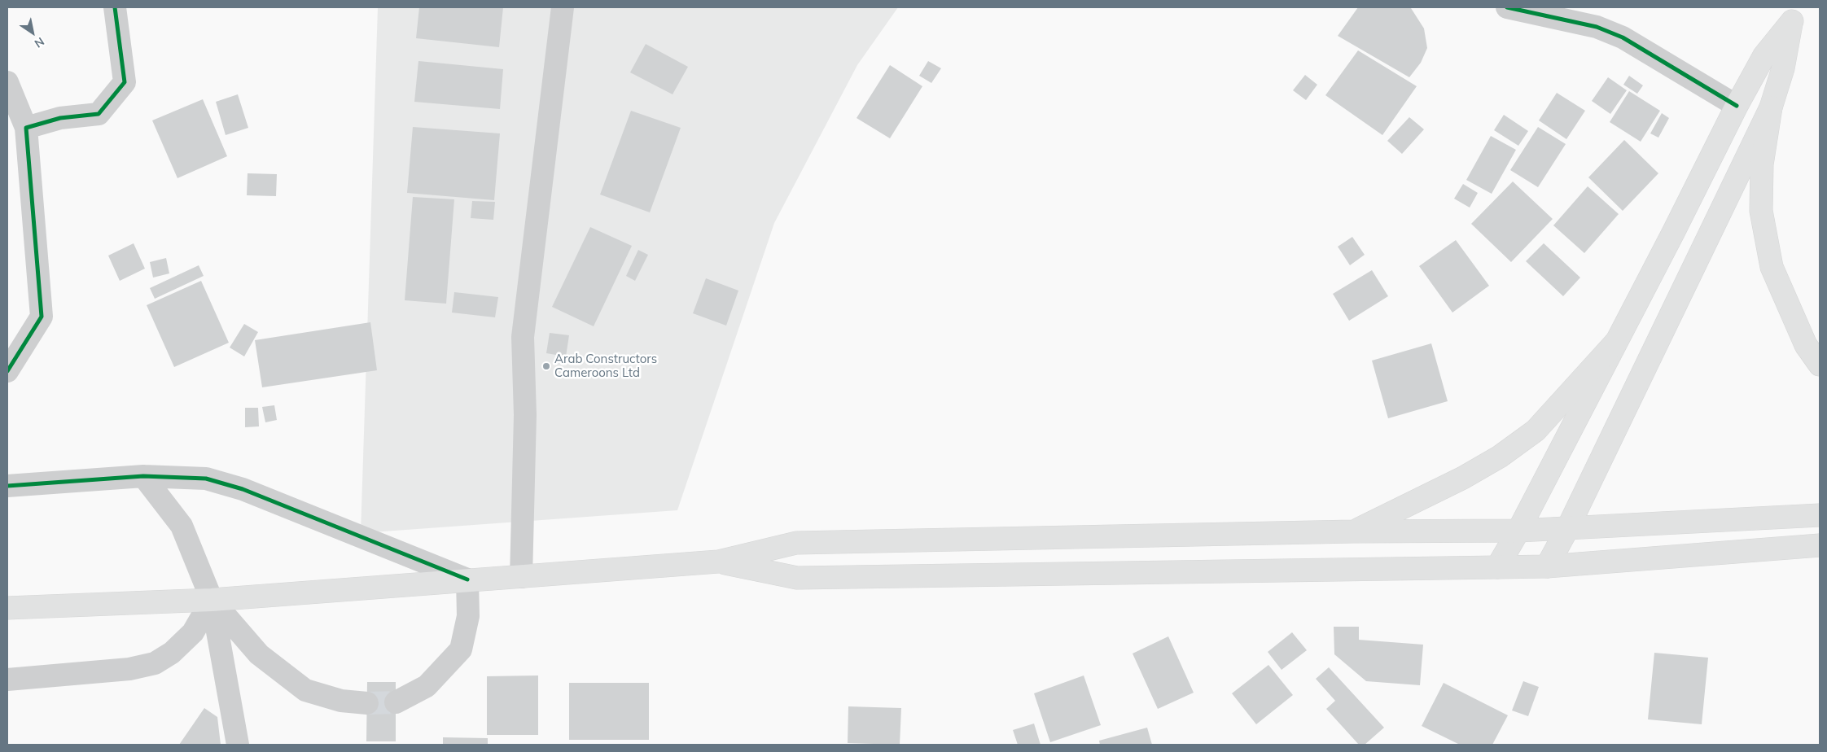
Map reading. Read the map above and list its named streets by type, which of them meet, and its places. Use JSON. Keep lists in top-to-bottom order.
{
  "places": ["Arab Constructors Cameroons Ltd"],
  "north": "bottom right"
}
